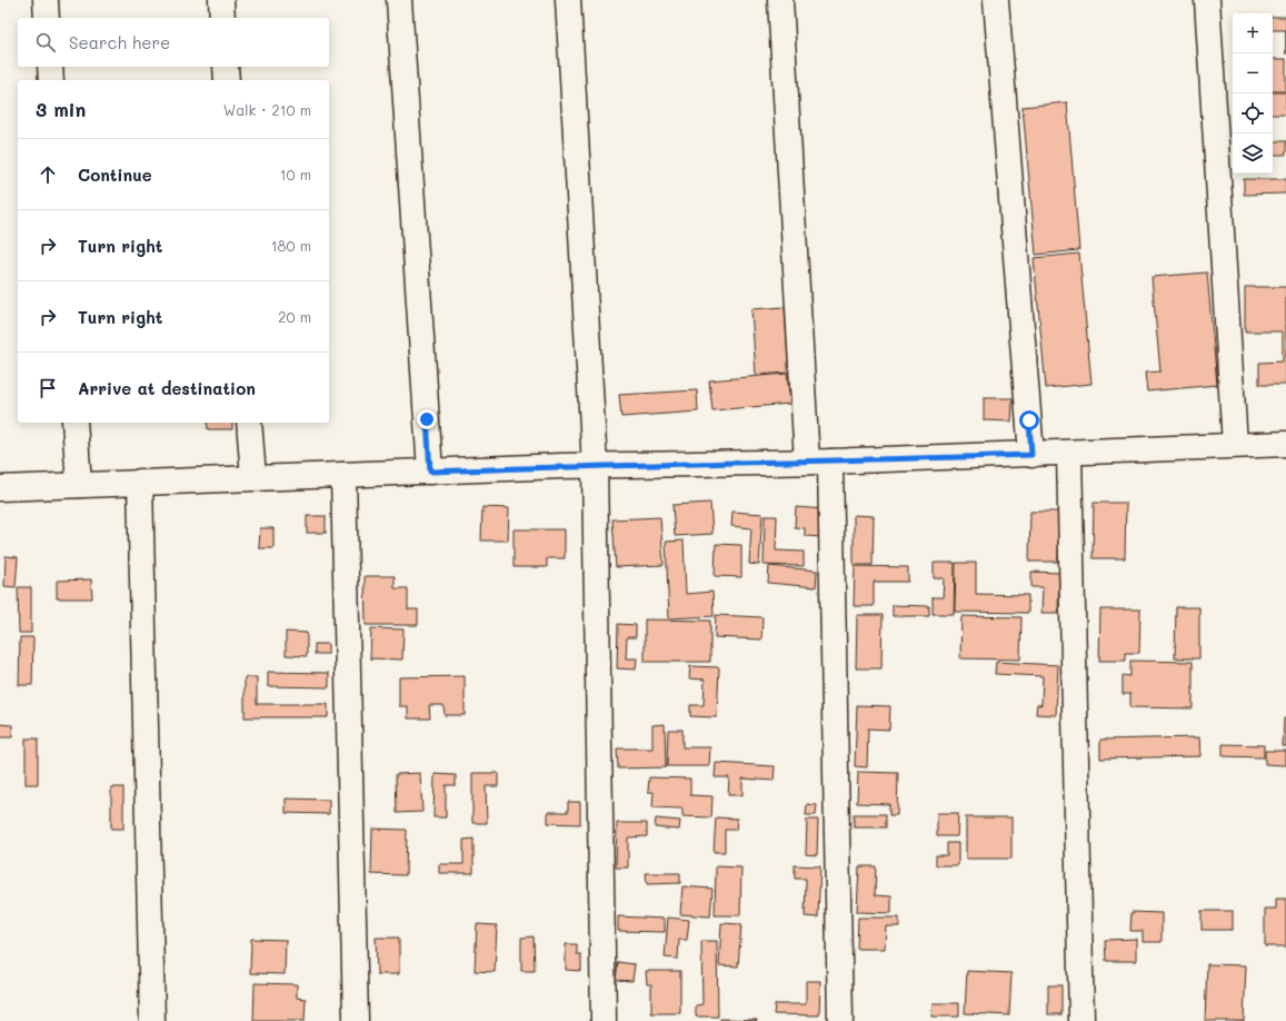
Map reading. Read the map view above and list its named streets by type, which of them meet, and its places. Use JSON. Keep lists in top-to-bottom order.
{
  "page": {
    "map_buttons": ["+", "−"],
    "search": "Search here",
    "heading": ["3 min", "Walk · 210 m"],
    "list": [
      ["Continue", "10 m"],
      ["Turn right", "180 m"],
      ["Turn right", "20 m"],
      "Arrive at destination"
    ]
  }
}
